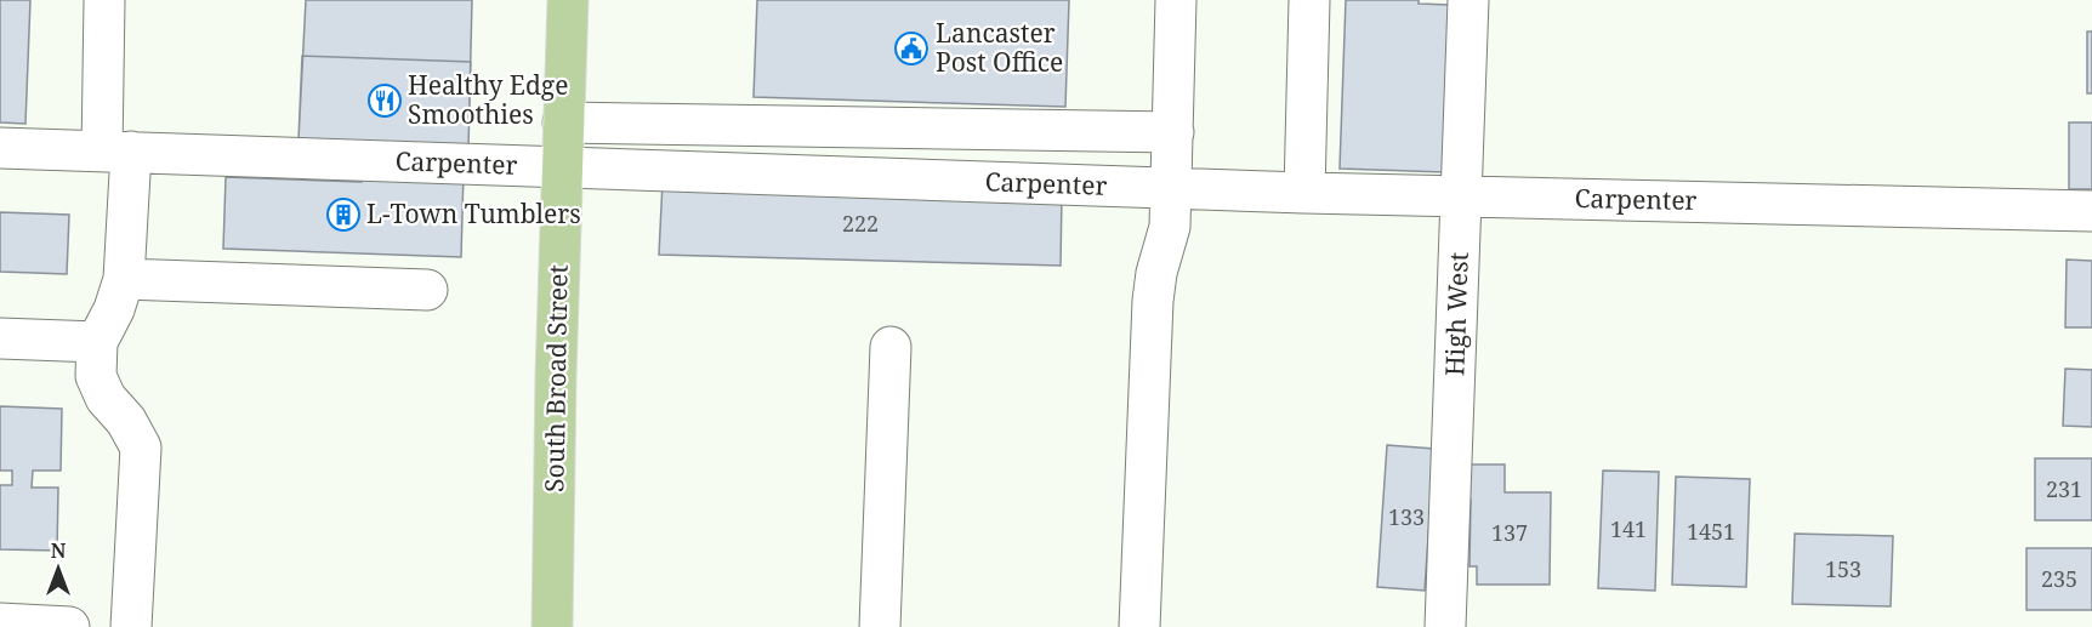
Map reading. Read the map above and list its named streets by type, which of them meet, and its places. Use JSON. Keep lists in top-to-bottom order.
{
  "streets": {
    "main road": ["South Broad Street"],
    "street": ["Carpenter", "High West"]
  },
  "crossings": [
    ["Carpenter", "High West"],
    ["Carpenter", "South Broad Street"]
  ],
  "places": {
    "public building": ["Lancaster Post Office"],
    "restaurant": ["Healthy Edge Smoothies"],
    "building": ["L-Town Tumblers"]
  },
  "house_numbers": [
    "222",
    "231",
    "133",
    "141",
    "1451",
    "137",
    "153",
    "235"
  ],
  "north": "top"
}
